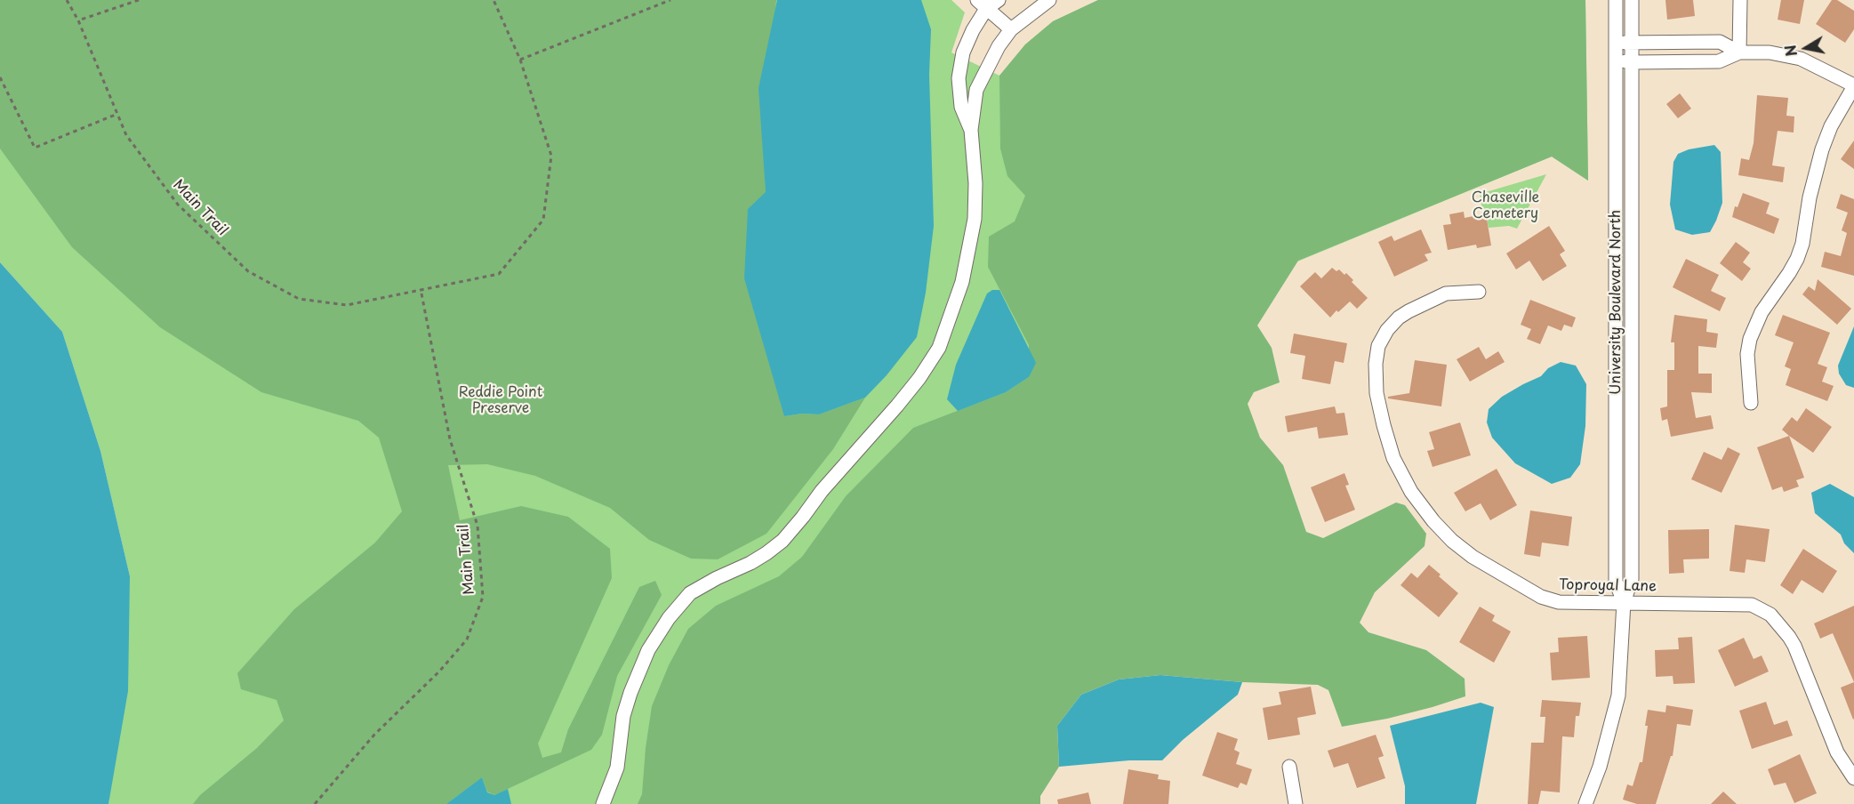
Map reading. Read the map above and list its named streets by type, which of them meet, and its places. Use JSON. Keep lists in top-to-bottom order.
{
  "streets": {
    "street": ["University Boulevard North", "Toproyal Lane"],
    "path": ["Main Trail"]
  },
  "crossings": [
    ["University Boulevard North", "Toproyal Lane"]
  ],
  "parks": ["Chaseville Cemetery", "Reddie Point Preserve"],
  "north": "left"
}
